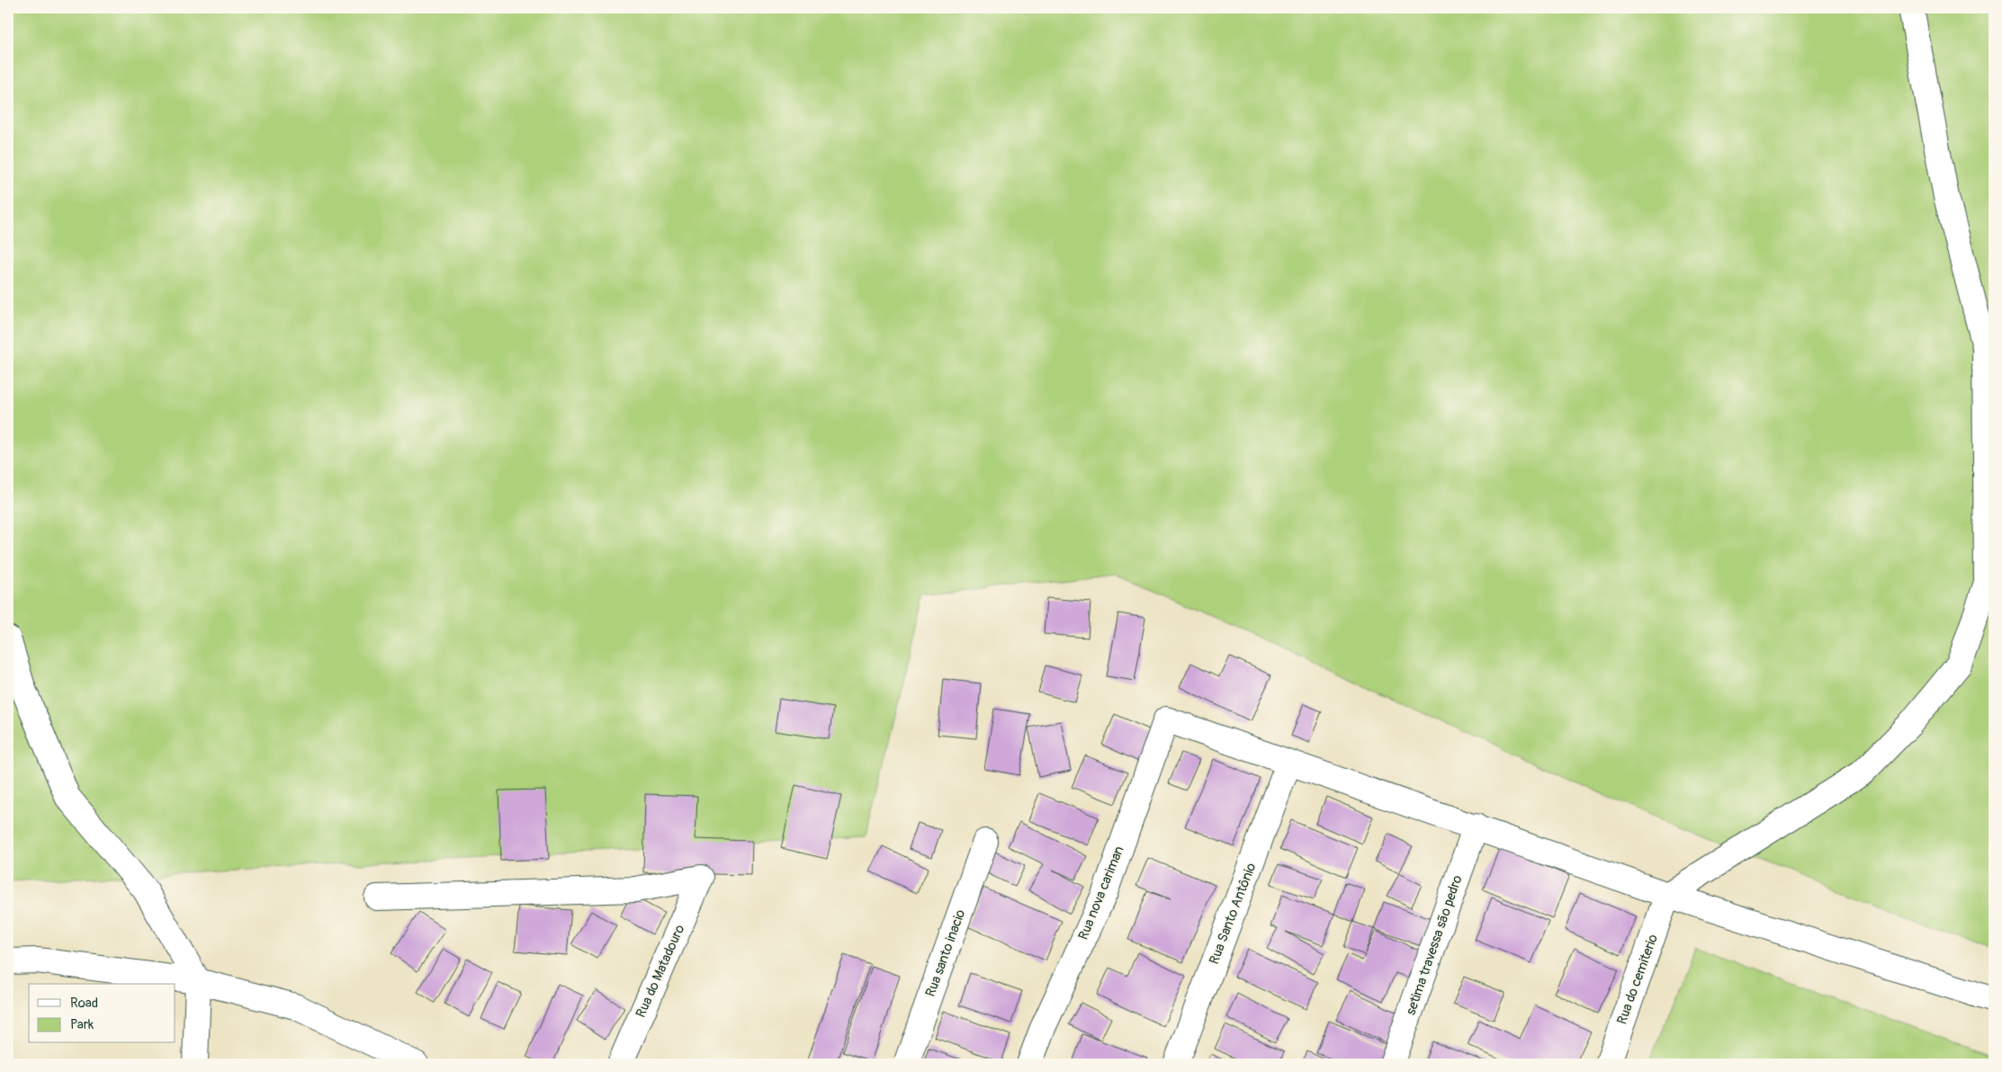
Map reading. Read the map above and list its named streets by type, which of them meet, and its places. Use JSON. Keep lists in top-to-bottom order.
{
  "streets": {
    "street": [
      "Rua nova cariman",
      "Rua Santo Antônio",
      "setima travessa são pedro",
      "Rua santo inacio",
      "Rua do Matadouro",
      "Rua do cemiterio"
    ]
  },
  "crossings": [
    ["Rua nova cariman", "Rua Santo Antônio"]
  ],
  "legend": ["Road", "Park"]
}
